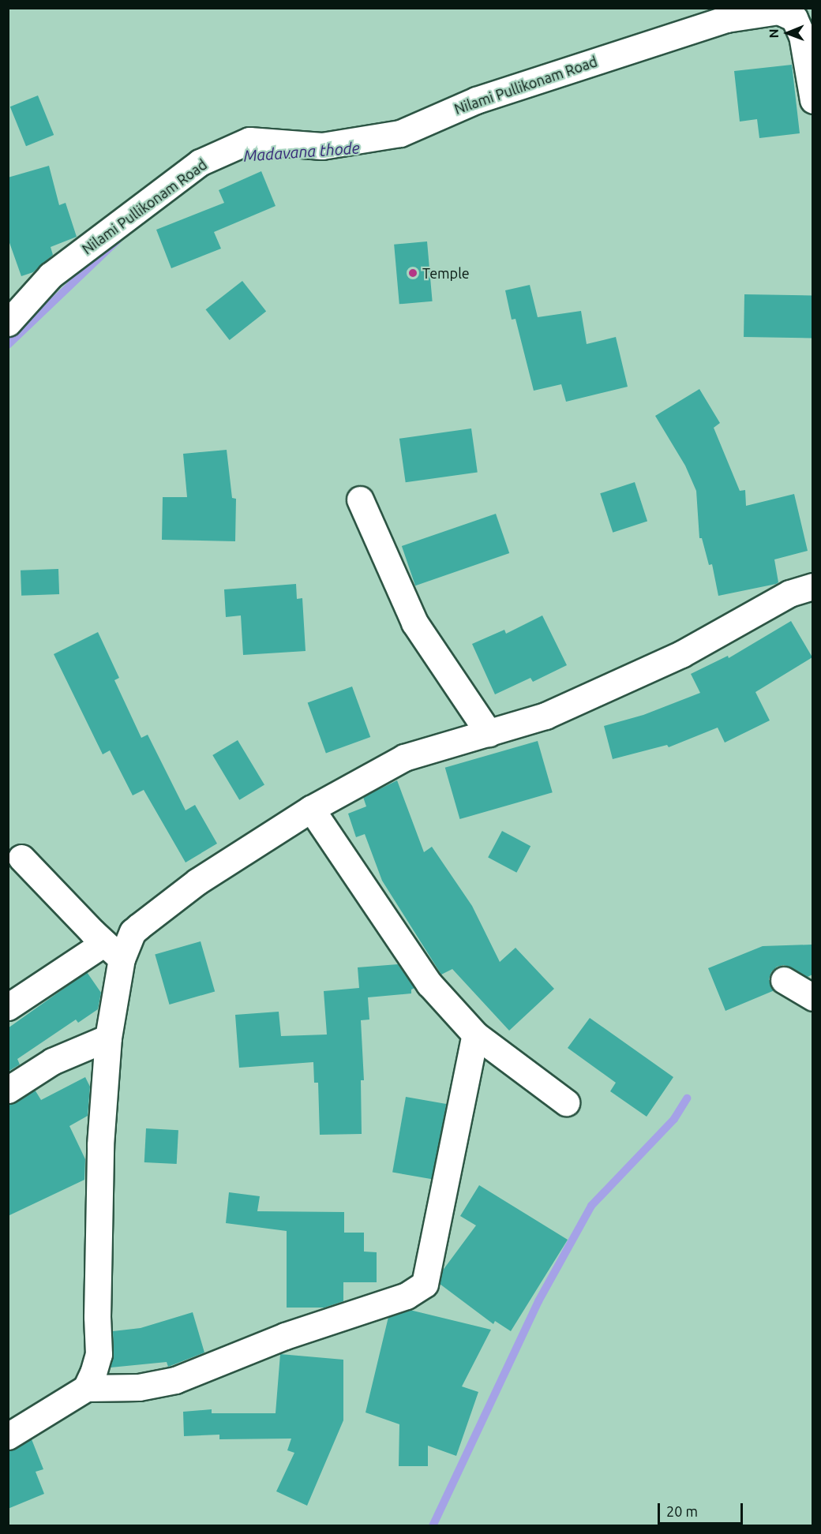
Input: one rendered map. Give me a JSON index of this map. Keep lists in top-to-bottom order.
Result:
{
  "streets": {
    "street": ["Nilami Pullikonam Road"]
  },
  "water": ["Madavana thode"],
  "places": ["Temple"],
  "scale_bar": "20 m",
  "north": "left"
}
